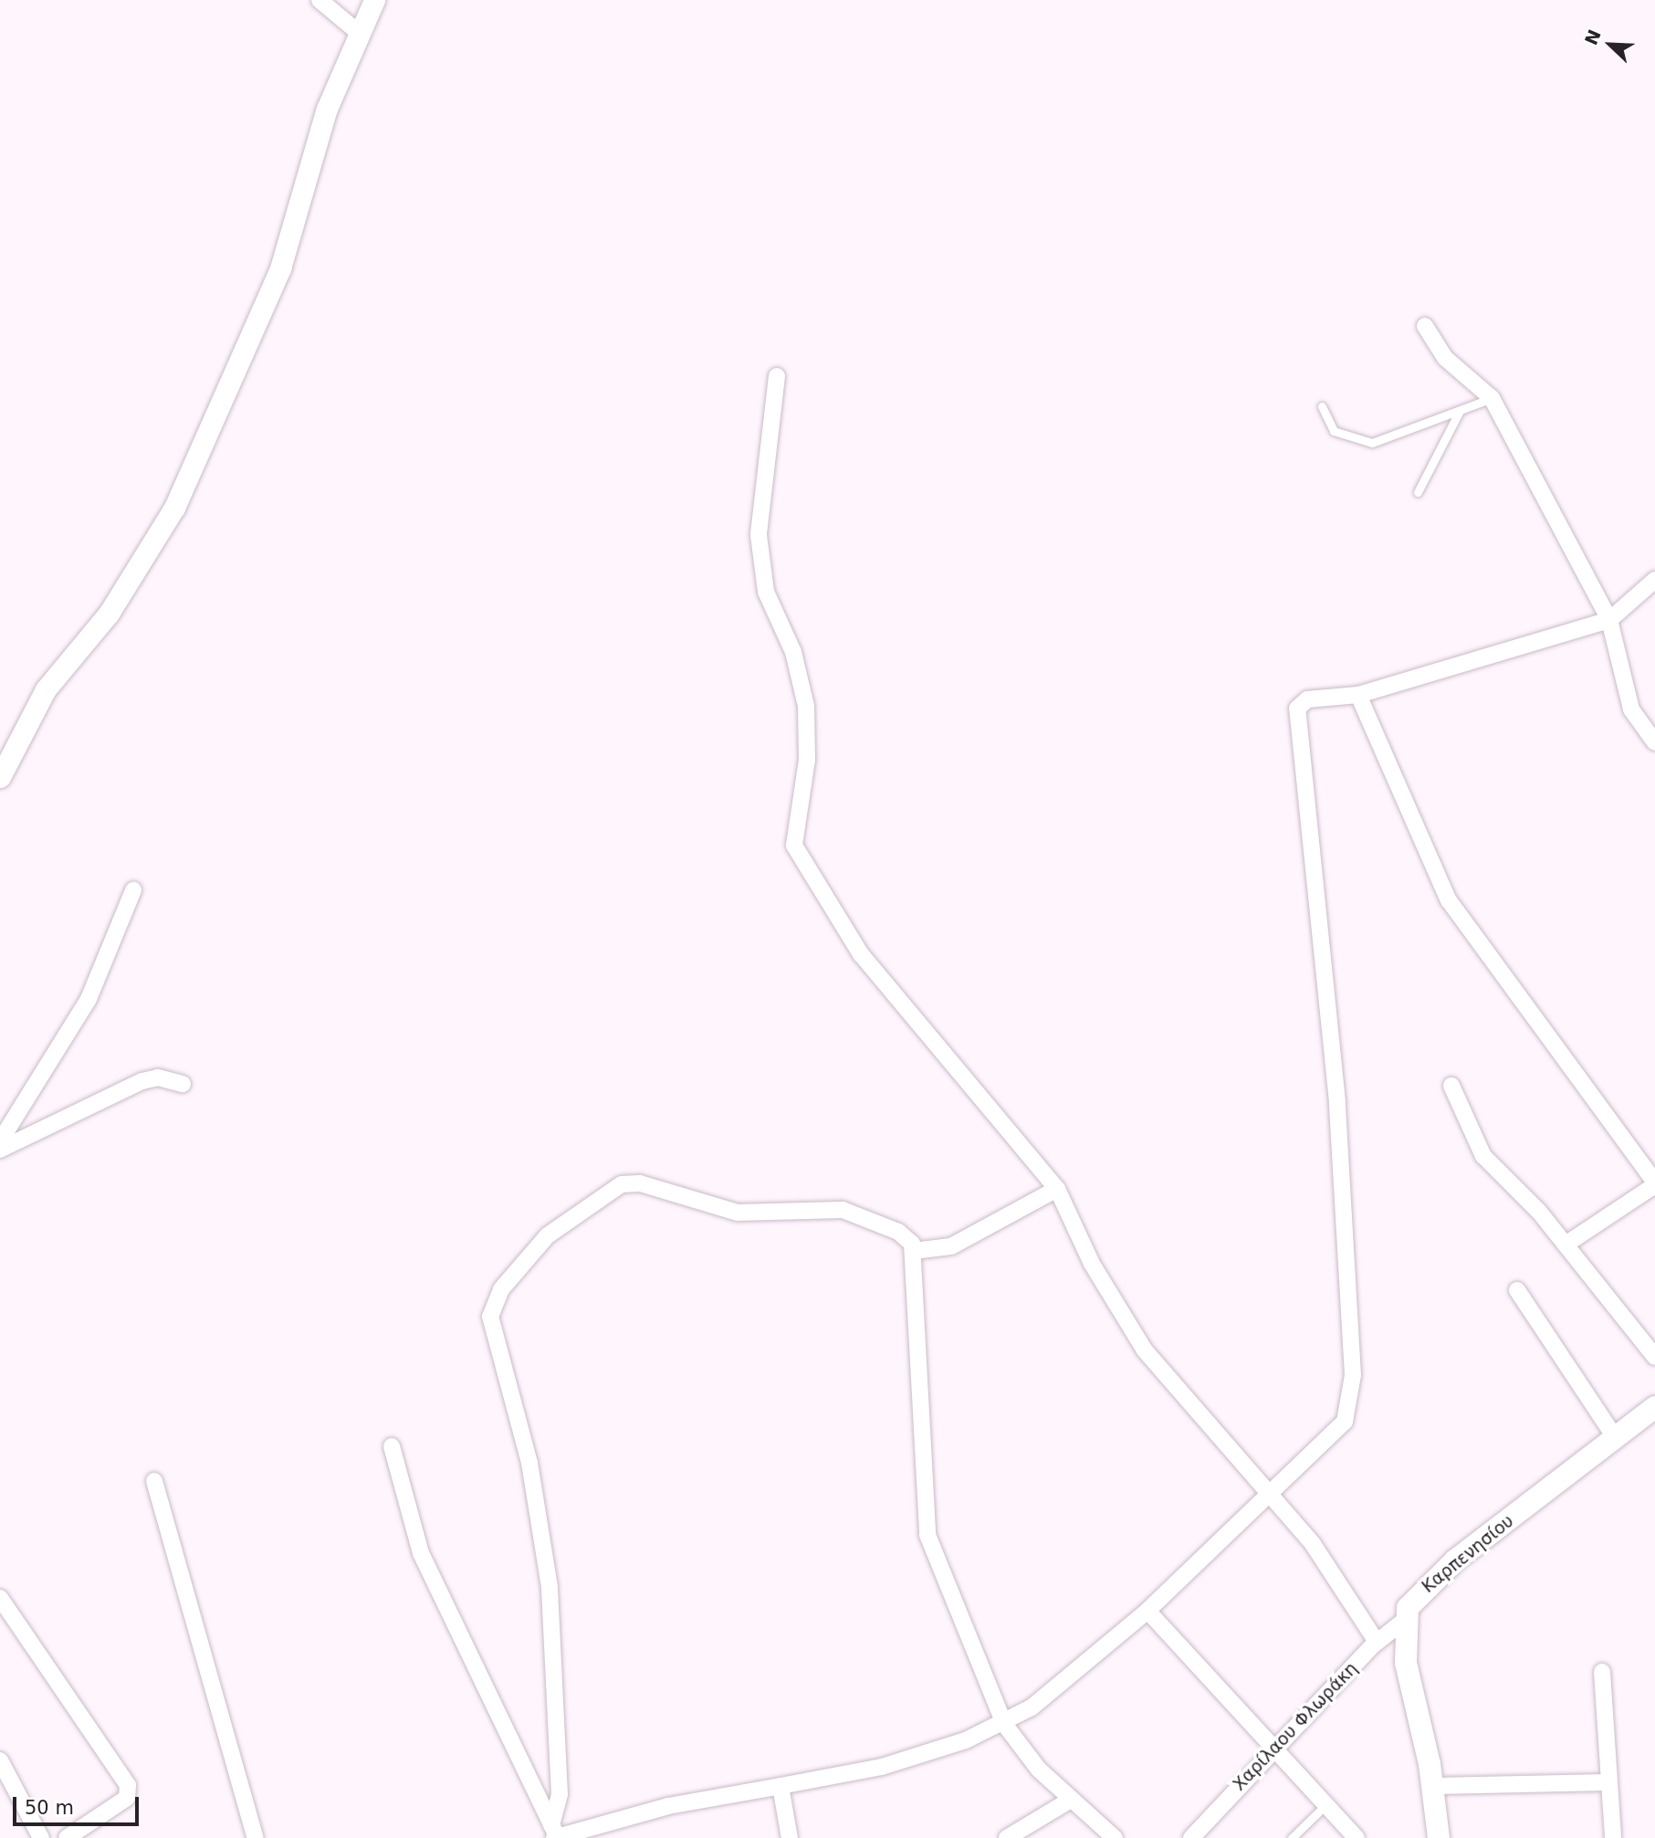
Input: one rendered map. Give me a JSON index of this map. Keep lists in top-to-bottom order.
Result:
{
  "streets": {
    "main road": ["Καρπενησίου"],
    "street": ["Χαρίλαου Φλωράκη"]
  },
  "crossings": [
    ["Καρπενησίου", "Χαρίλαου Φλωράκη"]
  ],
  "scale_bar": "50 m",
  "north": "top left"
}
